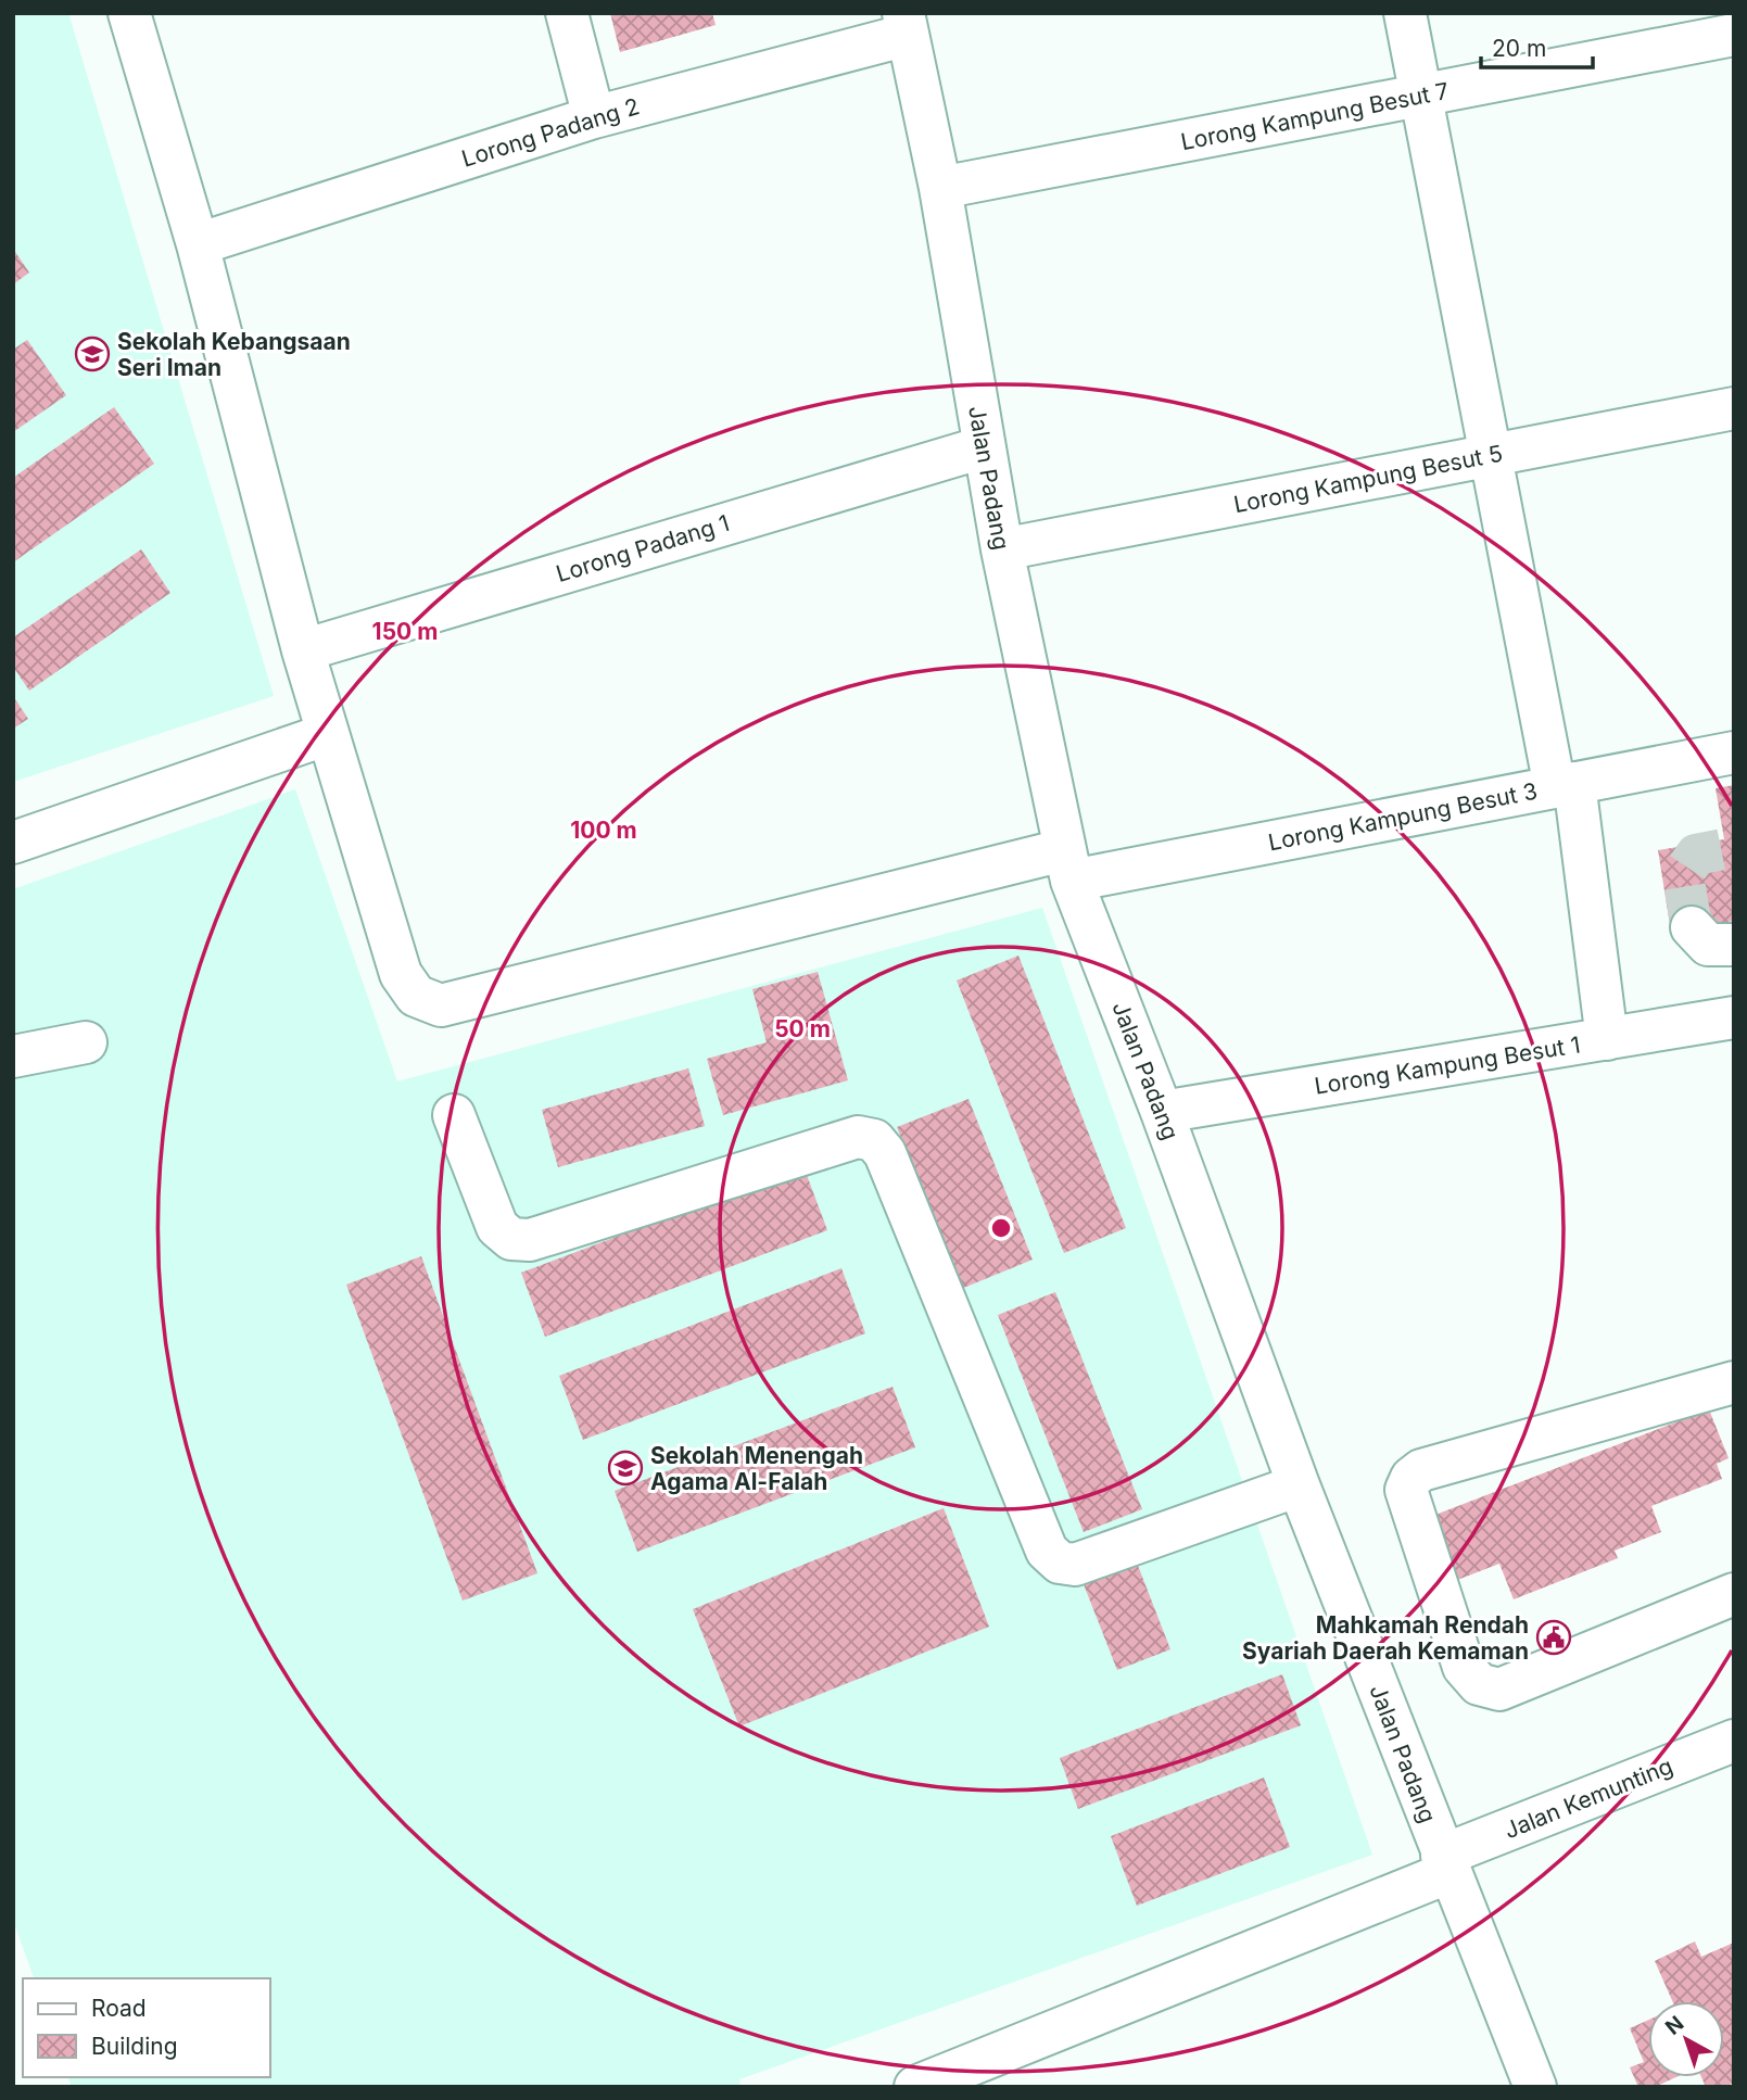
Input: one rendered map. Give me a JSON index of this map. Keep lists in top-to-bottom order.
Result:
{
  "streets": {
    "street": [
      "Lorong Kampung Besut 7",
      "Lorong Padang 2",
      "Jalan Padang",
      "Lorong Kampung Besut 5",
      "Lorong Padang 1",
      "Lorong Kampung Besut 3",
      "Lorong Kampung Besut 1",
      "Jalan Kemunting"
    ]
  },
  "crossings": [
    ["Lorong Kampung Besut 7", "Jalan Padang"],
    ["Lorong Padang 2", "Jalan Padang"],
    ["Lorong Padang 2", "Lorong Kampung Besut 3"],
    ["Jalan Padang", "Lorong Kampung Besut 5"],
    ["Jalan Padang", "Lorong Padang 1"],
    ["Jalan Padang", "Lorong Kampung Besut 3"],
    ["Jalan Padang", "Lorong Kampung Besut 1"],
    ["Jalan Padang", "Jalan Kemunting"],
    ["Lorong Padang 1", "Lorong Kampung Besut 3"]
  ],
  "places": {
    "school or university": ["Sekolah Kebangsaan Seri Iman", "Sekolah Menengah Agama Al-Falah"],
    "public building": ["Mahkamah Rendah Syariah Daerah Kemaman"]
  },
  "legend": ["Road", "Building"],
  "scale_bar": "20 m",
  "north": "top left",
  "rings": ["150 m", "100 m", "50 m"]
}
